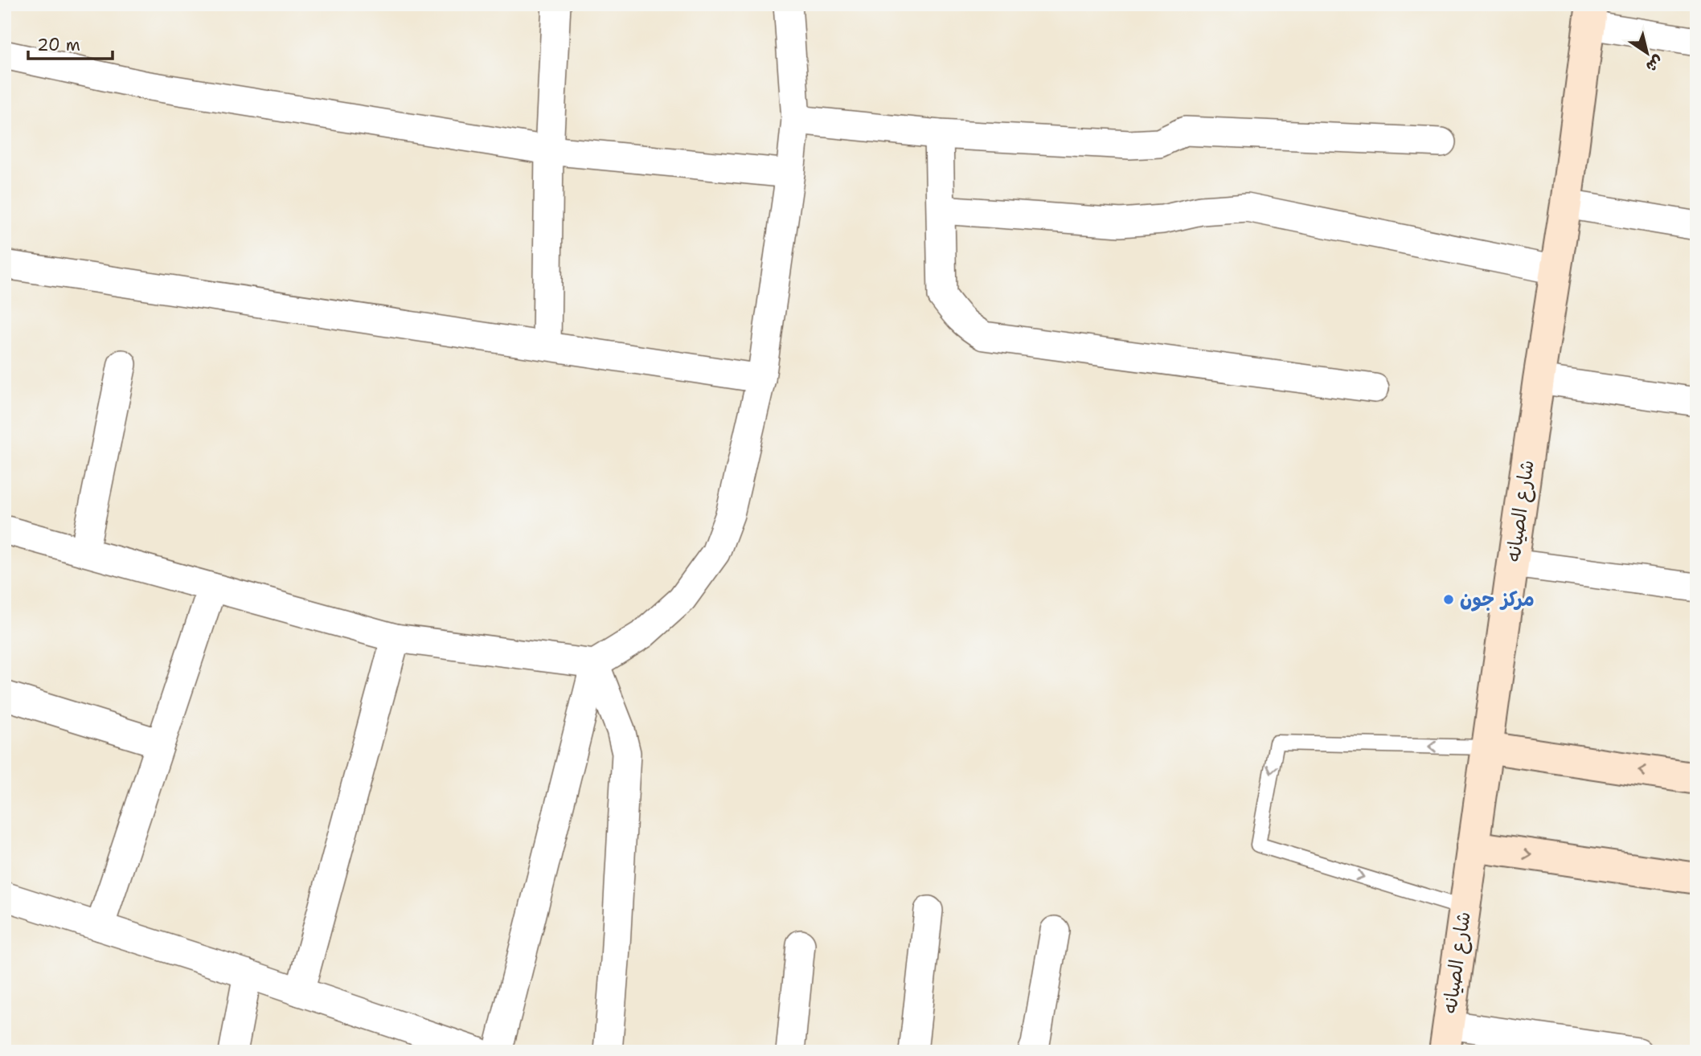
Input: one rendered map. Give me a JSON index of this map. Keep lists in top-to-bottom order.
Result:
{
  "streets": {
    "street": ["شارع الصيانه"]
  },
  "places": ["مركز جون"],
  "scale_bar": "20 m",
  "north": "bottom right"
}
